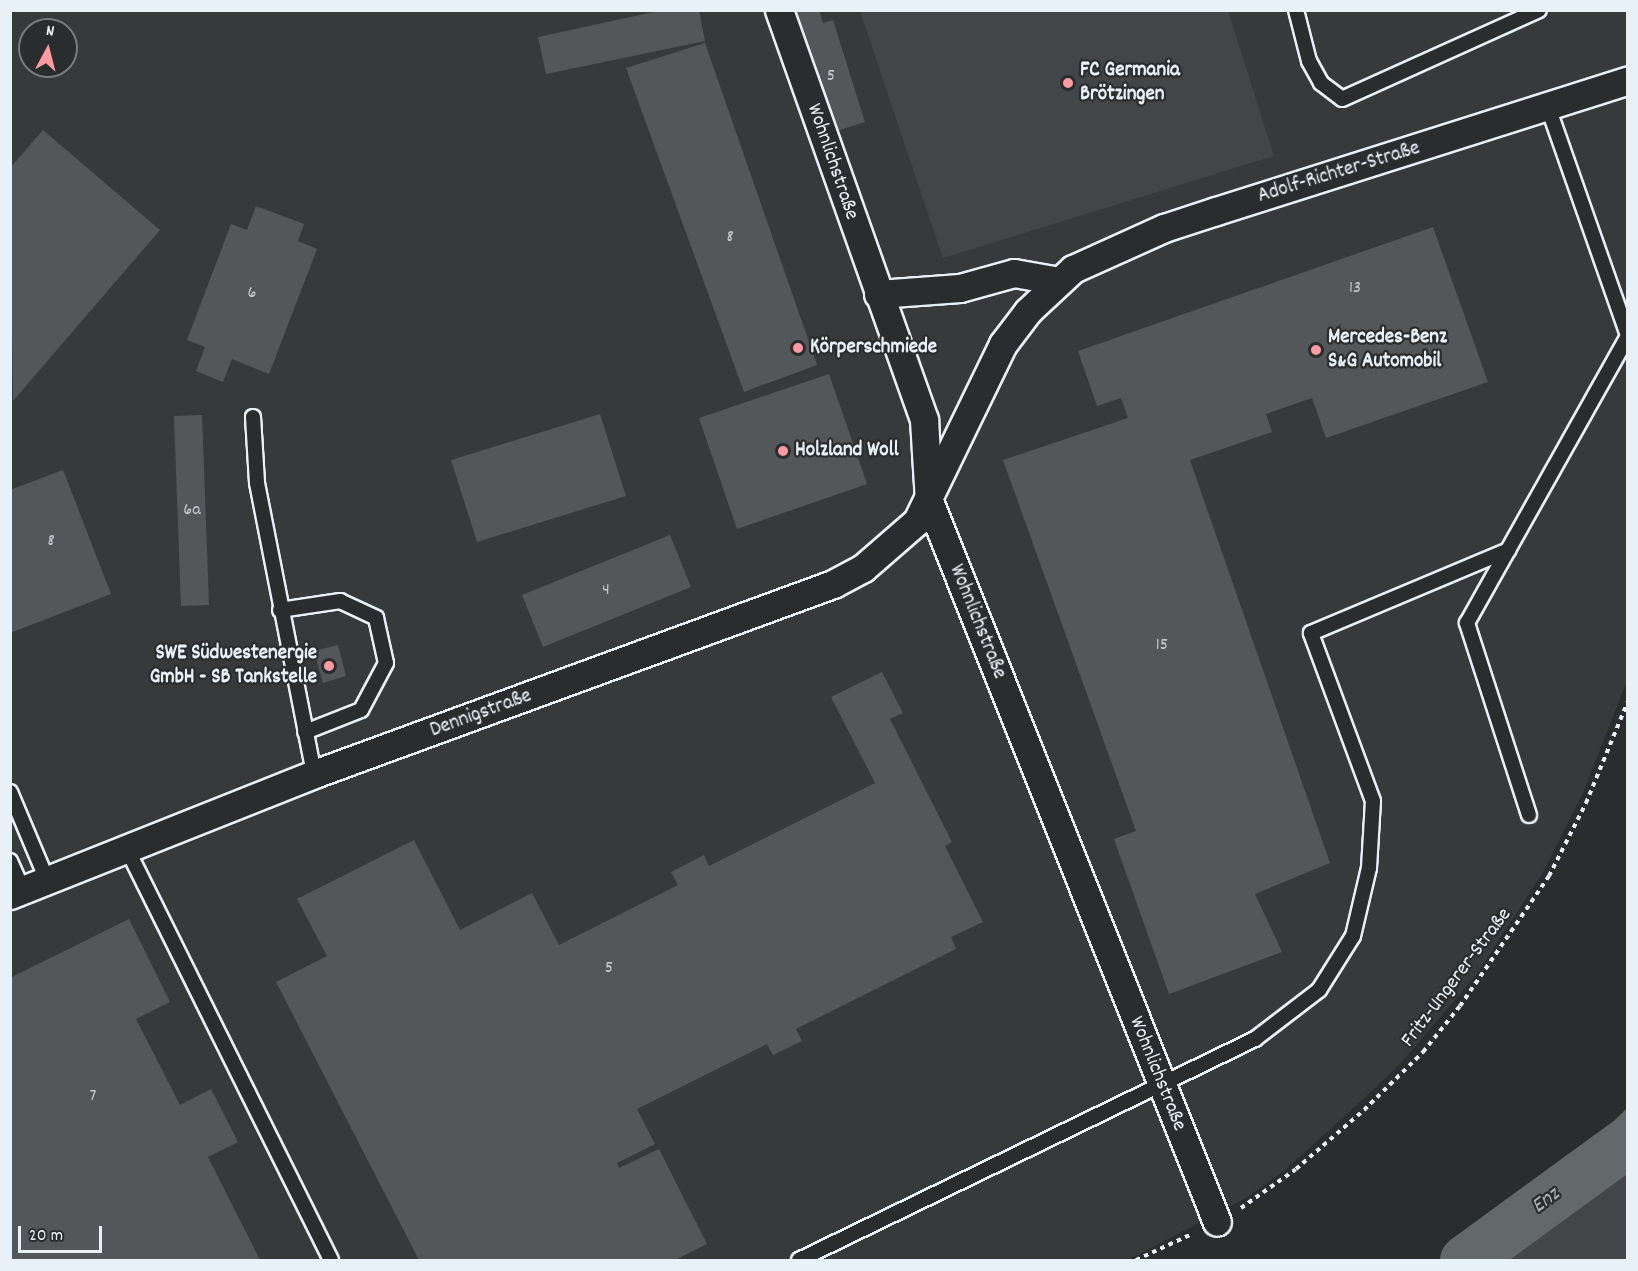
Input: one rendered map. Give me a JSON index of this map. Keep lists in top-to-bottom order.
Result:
{
  "streets": {
    "street": ["Wohnlichstraße", "Adolf-Richter-Straße", "Dennigstraße"],
    "path": ["Fritz-Ungerer-Straße"]
  },
  "crossings": [
    ["Wohnlichstraße", "Adolf-Richter-Straße"],
    ["Wohnlichstraße", "Dennigstraße"],
    ["Wohnlichstraße", "Fritz-Ungerer-Straße"],
    ["Adolf-Richter-Straße", "Dennigstraße"]
  ],
  "water": ["Enz"],
  "places": [
    "FC Germania Brötzingen",
    "Körperschmiede",
    "Mercedes-Benz S&G Automobil",
    "Holzland Woll",
    "SWE Südwestenergie GmbH - SB Tankstelle"
  ],
  "house_numbers": [
    "5",
    "8",
    "13",
    "6",
    "6a",
    "8",
    "4",
    "15",
    "5",
    "7"
  ],
  "scale_bar": "20 m",
  "north": "top"
}
